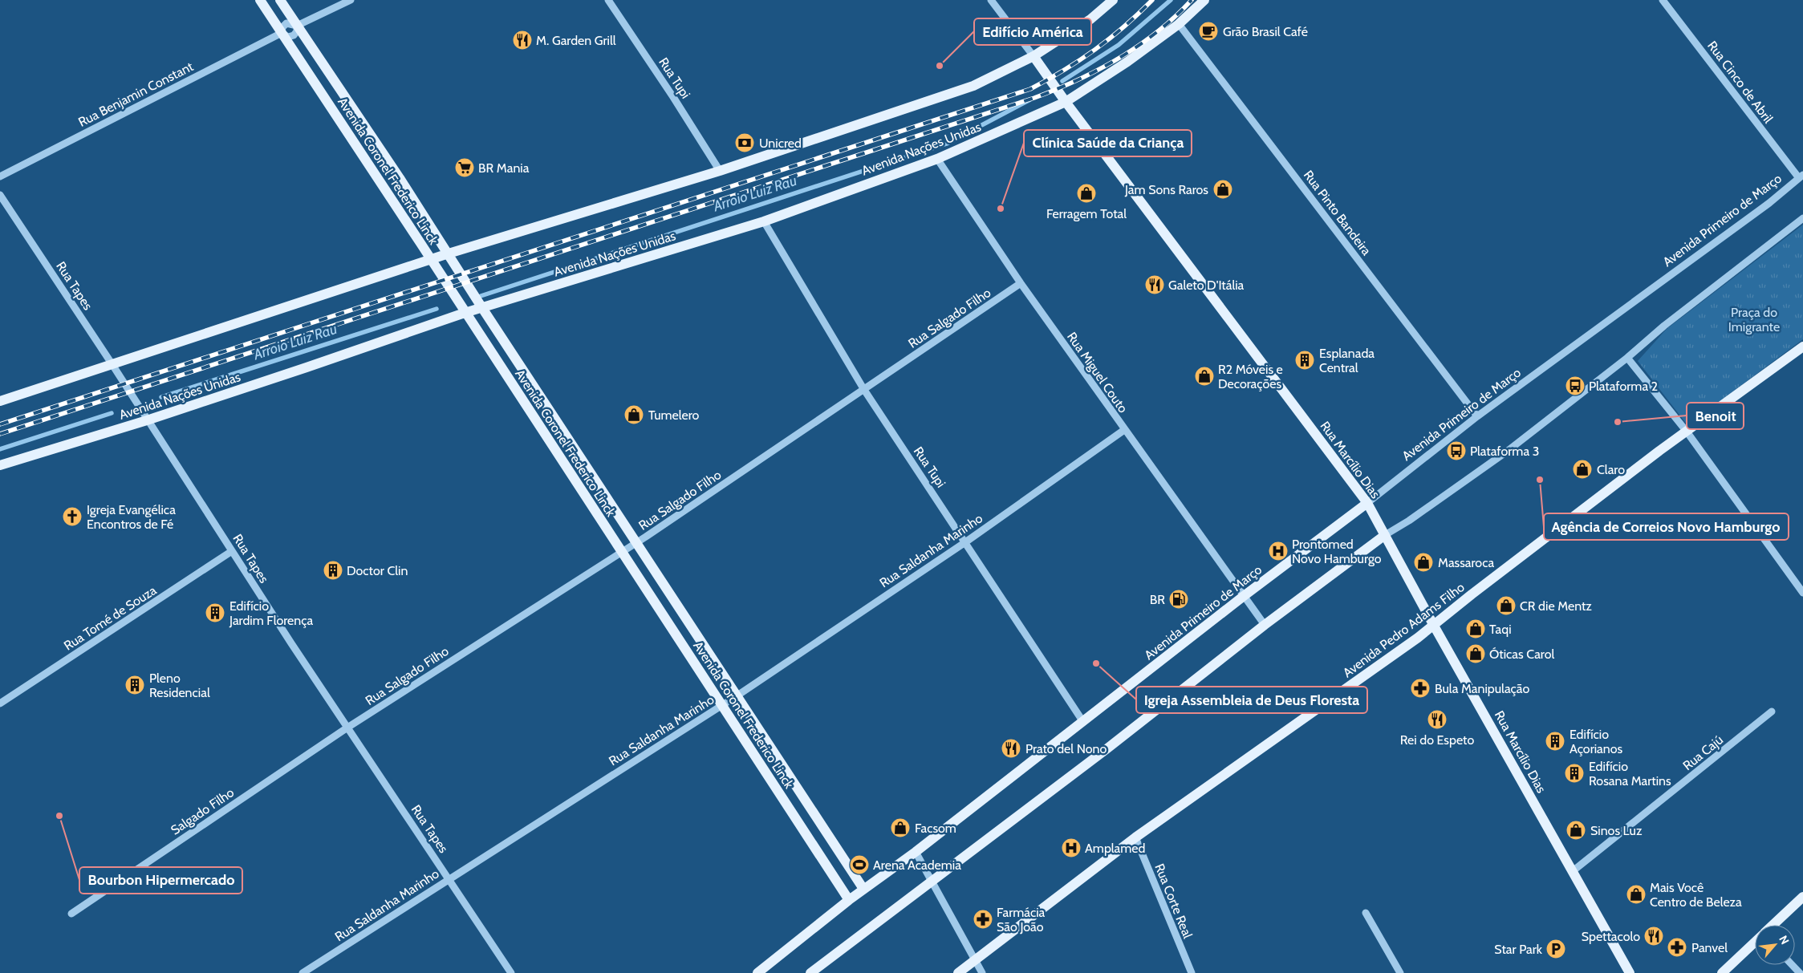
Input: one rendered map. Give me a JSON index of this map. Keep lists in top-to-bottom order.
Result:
{
  "streets": {
    "main road": [
      "Avenida Nações Unidas",
      "Avenida Coronel Frederico Linck",
      "Avenida Primeiro de Março",
      "Rua Marcílio Dias",
      "Avenida Pedro Adams Filho"
    ],
    "street": [
      "Rua Tupi",
      "Rua Cinco de Abril",
      "Rua Benjamin Constant",
      "Rua Pinto Bandeira",
      "Rua Tapes",
      "Rua Salgado Filho",
      "Rua Miguel Couto",
      "Rua Saldanha Marinho",
      "Rua Tomé de Souza",
      "Rua Cajú",
      "Salgado Filho",
      "Rua Corte Real"
    ]
  },
  "crossings": [
    ["Rua Tupi", "Avenida Nações Unidas"],
    ["Rua Tupi", "Avenida Primeiro de Março"],
    ["Rua Tupi", "Rua Salgado Filho"],
    ["Rua Tupi", "Rua Saldanha Marinho"],
    ["Rua Cinco de Abril", "Avenida Primeiro de Março"],
    ["Rua Benjamin Constant", "Avenida Coronel Frederico Linck"],
    ["Avenida Nações Unidas", "Avenida Coronel Frederico Linck"],
    ["Avenida Nações Unidas", "Rua Pinto Bandeira"],
    ["Avenida Nações Unidas", "Rua Tapes"],
    ["Avenida Nações Unidas", "Rua Miguel Couto"],
    ["Avenida Nações Unidas", "Rua Marcílio Dias"],
    ["Avenida Coronel Frederico Linck", "Avenida Primeiro de Março"],
    ["Avenida Coronel Frederico Linck", "Rua Salgado Filho"],
    ["Avenida Coronel Frederico Linck", "Rua Saldanha Marinho"],
    ["Rua Pinto Bandeira", "Avenida Primeiro de Março"],
    ["Avenida Primeiro de Março", "Rua Miguel Couto"],
    ["Avenida Primeiro de Março", "Rua Marcílio Dias"],
    ["Rua Tapes", "Rua Salgado Filho"],
    ["Rua Tapes", "Rua Saldanha Marinho"],
    ["Rua Tapes", "Rua Tomé de Souza"],
    ["Rua Tapes", "Salgado Filho"],
    ["Rua Salgado Filho", "Rua Miguel Couto"],
    ["Rua Salgado Filho", "Salgado Filho"],
    ["Rua Miguel Couto", "Rua Saldanha Marinho"],
    ["Rua Marcílio Dias", "Avenida Pedro Adams Filho"],
    ["Rua Marcílio Dias", "Rua Cajú"],
    ["Avenida Pedro Adams Filho", "Rua Corte Real"]
  ],
  "water": ["Arroio Luiz Rau"],
  "parks": ["Praça do Imigrante"],
  "places": {
    "cafe": ["Grão Brasil Café"],
    "restaurant": [
      "M. Garden Grill",
      "Galeto D'Itália",
      "Rei do Espeto",
      "Prato del Nono",
      "Spettacolo"
    ],
    "other": [
      "Edifício América",
      "Clínica Saúde da Criança",
      "Benoit",
      "Agência de Correios Novo Hamburgo",
      "Igreja Assembleia de Deus Floresta",
      "Bourbon Hipermercado"
    ],
    "bank": ["Unicred"],
    "supermarket": ["BR Mania"],
    "shop": [
      "Jam Sons Raros",
      "Ferragem Total",
      "R2 Móveis e Decorações",
      "Tumelero",
      "Claro",
      "Massaroca",
      "CR die Mentz",
      "Taqi",
      "Óticas Carol",
      "Facsom",
      "Sinos Luz",
      "Mais Você Centro de Beleza"
    ],
    "building": [
      "Esplanada Central",
      "Doctor Clin",
      "Edifício Jardim Florença",
      "Pleno Residencial",
      "Edifício Açorianos",
      "Edifício Rosana Martins"
    ],
    "bus stop": ["Plataforma 2", "Plataforma 3"],
    "church": ["Igreja Evangélica Encontros de Fé"],
    "hospital": ["Prontomed Novo Hamburgo", "Amplamed"],
    "fuel station": ["BR"],
    "pharmacy": ["Bula Manipulação", "Farmácia São João", "Panvel"],
    "sports": ["Arena Academia"],
    "parking": ["Star Park"]
  },
  "north": "top right"
}
